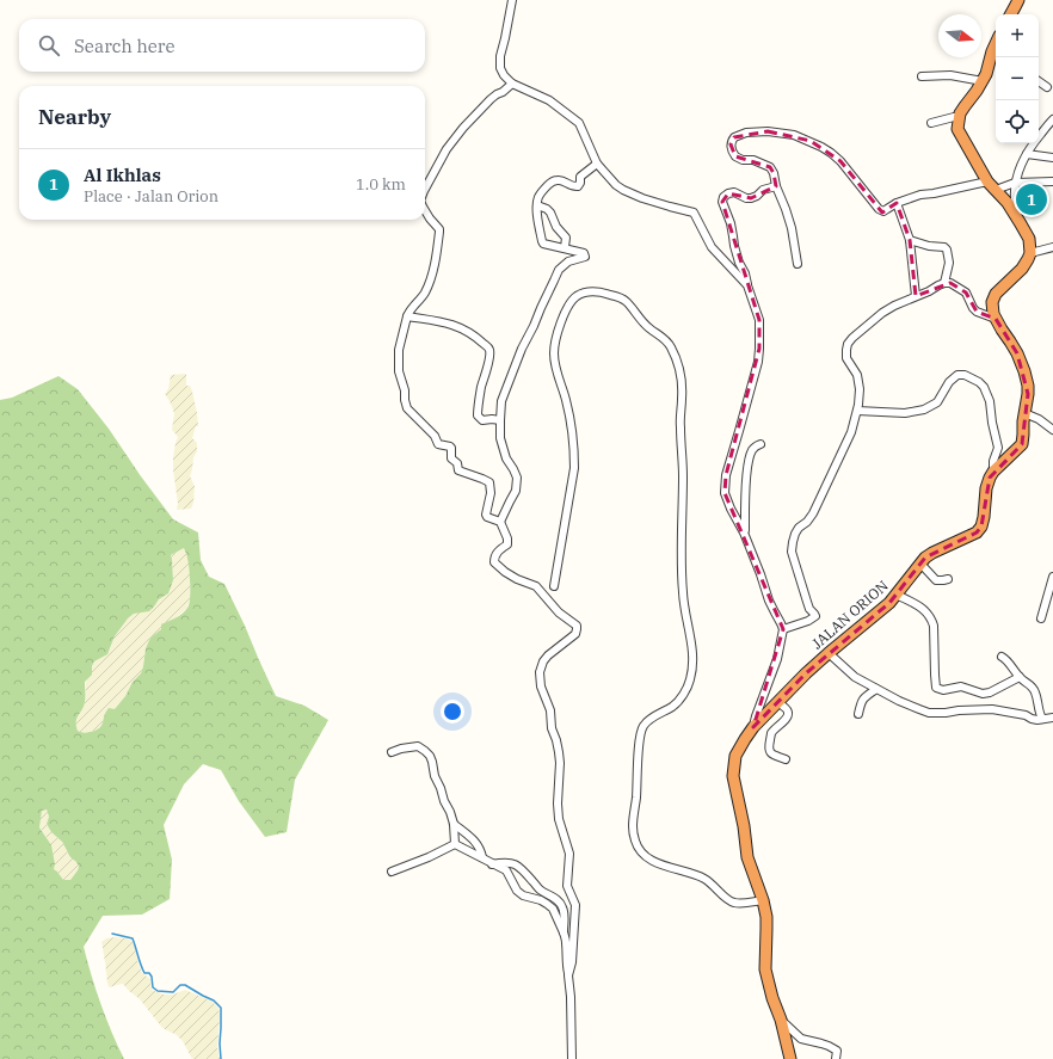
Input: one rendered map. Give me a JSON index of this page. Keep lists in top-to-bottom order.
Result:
{
  "streets": {
    "highway": ["JALAN ORION"]
  },
  "north": "right",
  "page": {
    "map_buttons": ["+", "−"],
    "search": "Search here",
    "heading": "Nearby",
    "list": [
      {
        "mark": "1",
        "name": "Al Ikhlas",
        "note": "Place · Jalan Orion",
        "value": "1.0 km"
      }
    ],
    "pins": "1"
  }
}
